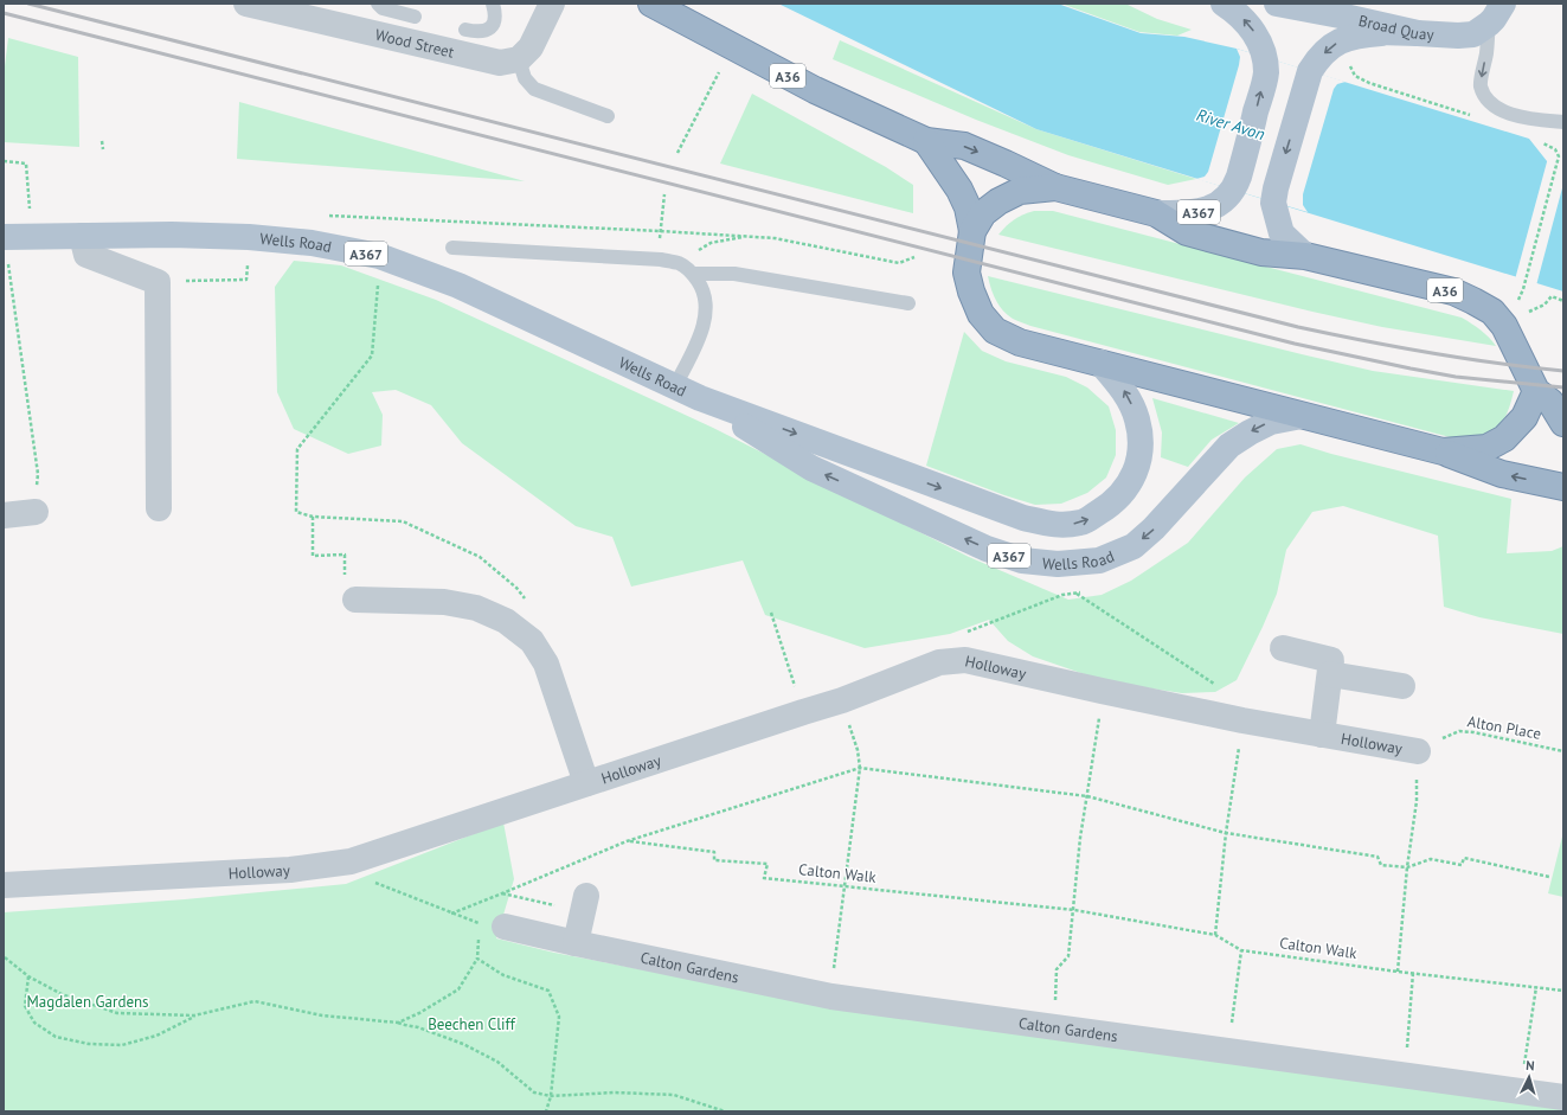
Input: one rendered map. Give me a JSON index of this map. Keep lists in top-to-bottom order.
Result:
{
  "streets": {
    "highway": ["A36"],
    "main road": ["Broad Quay", "A367", "Wells Road"],
    "street": ["Wood Street", "Holloway", "Calton Gardens"],
    "path": ["Alton Place", "Calton Walk"]
  },
  "crossings": [
    ["A36", "A367"],
    ["A36", "Wells Road"],
    ["Holloway", "Alton Place"],
    ["Holloway", "Calton Walk"]
  ],
  "water": ["River Avon"],
  "parks": ["Magdalen Gardens", "Beechen Cliff"],
  "north": "top"
}
